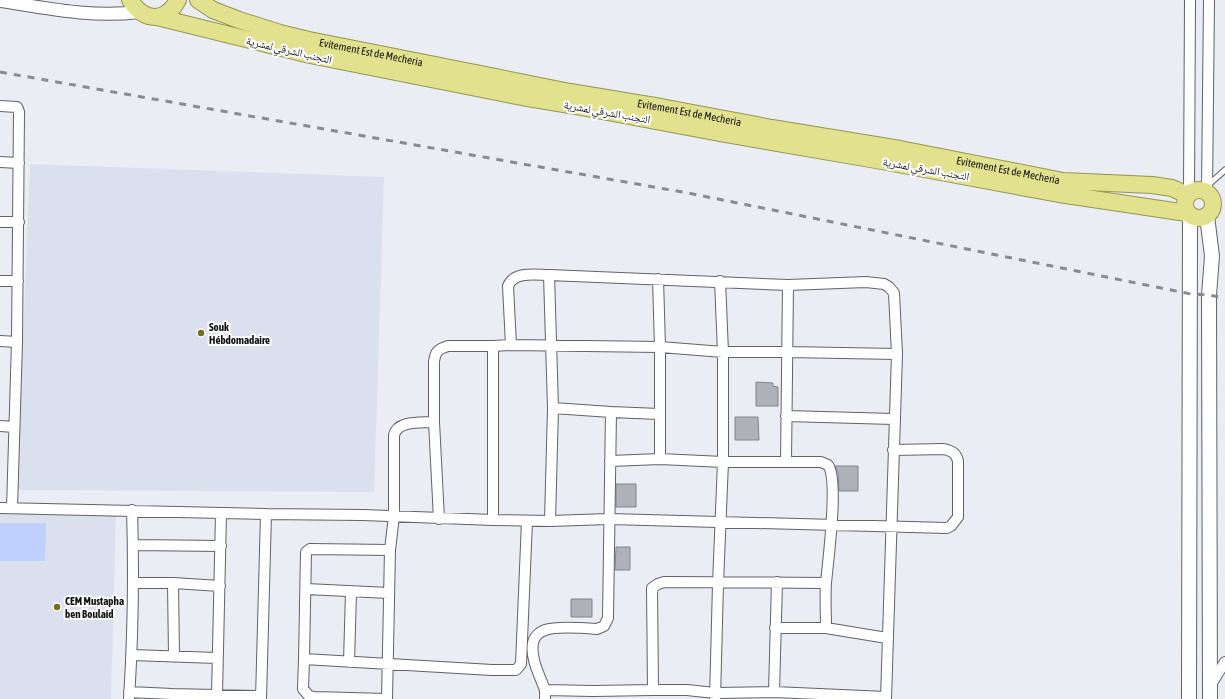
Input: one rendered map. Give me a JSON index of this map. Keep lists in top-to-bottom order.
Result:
{
  "streets": {
    "highway": ["التجنب الشرقي لمشرية", "Evitement Est de Mecheria"]
  },
  "crossings": [
    ["التجنب الشرقي لمشرية", "Evitement Est de Mecheria"]
  ],
  "places": ["Souk Hébdomadaire", "CEM Mustapha ben Boulaid"]
}
